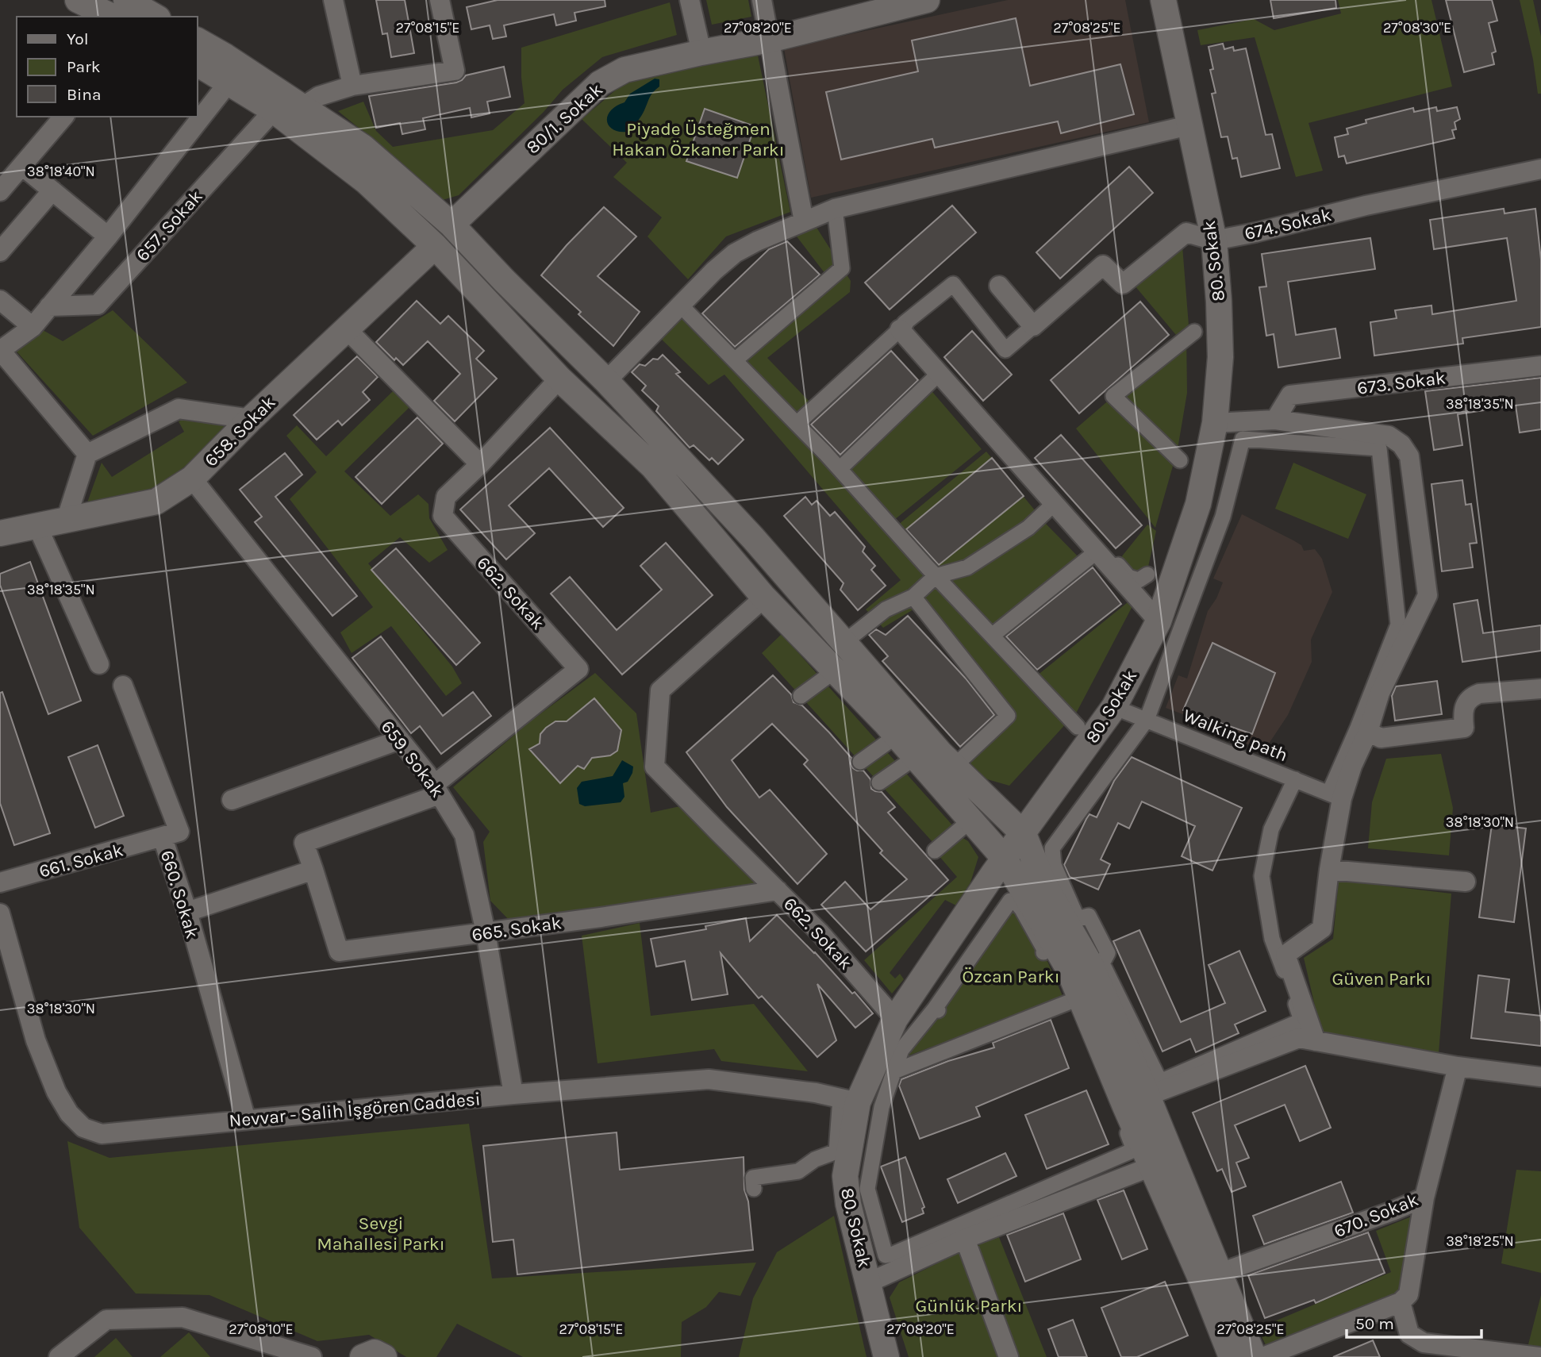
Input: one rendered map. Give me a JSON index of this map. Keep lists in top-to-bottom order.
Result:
{
  "streets": {
    "street": [
      "80/1. Sokak",
      "674. Sokak",
      "657. Sokak",
      "80. Sokak",
      "673. Sokak",
      "658. Sokak",
      "662. Sokak",
      "Walking path",
      "659. Sokak",
      "661. Sokak",
      "660. Sokak",
      "665. Sokak",
      "Nevvar - Salih İşgören Caddesi",
      "670. Sokak"
    ]
  },
  "crossings": [
    ["674. Sokak", "80. Sokak"],
    ["80. Sokak", "662. Sokak"],
    ["80. Sokak", "Walking path"],
    ["80. Sokak", "Nevvar - Salih İşgören Caddesi"],
    ["658. Sokak", "659. Sokak"],
    ["662. Sokak", "659. Sokak"],
    ["662. Sokak", "665. Sokak"],
    ["659. Sokak", "665. Sokak"],
    ["659. Sokak", "Nevvar - Salih İşgören Caddesi"],
    ["661. Sokak", "660. Sokak"],
    ["660. Sokak", "Nevvar - Salih İşgören Caddesi"]
  ],
  "parks": [
    "Piyade Üsteğmen Hakan Özkaner Parkı",
    "Özcan Parkı",
    "Güven Parkı",
    "Sevgi Mahallesi Parkı",
    "Günlük Parkı"
  ],
  "legend": ["Yol", "Park", "Bina"],
  "scale_bar": "50 m",
  "coordinates": [
    "27°08'15\"E",
    "27°08'20\"E",
    "27°08'25\"E",
    "27°08'30\"E",
    "38°18'40\"N",
    "38°18'35\"N",
    "38°18'30\"N",
    "38°18'25\"N",
    "27°08'10\"E"
  ]
}
